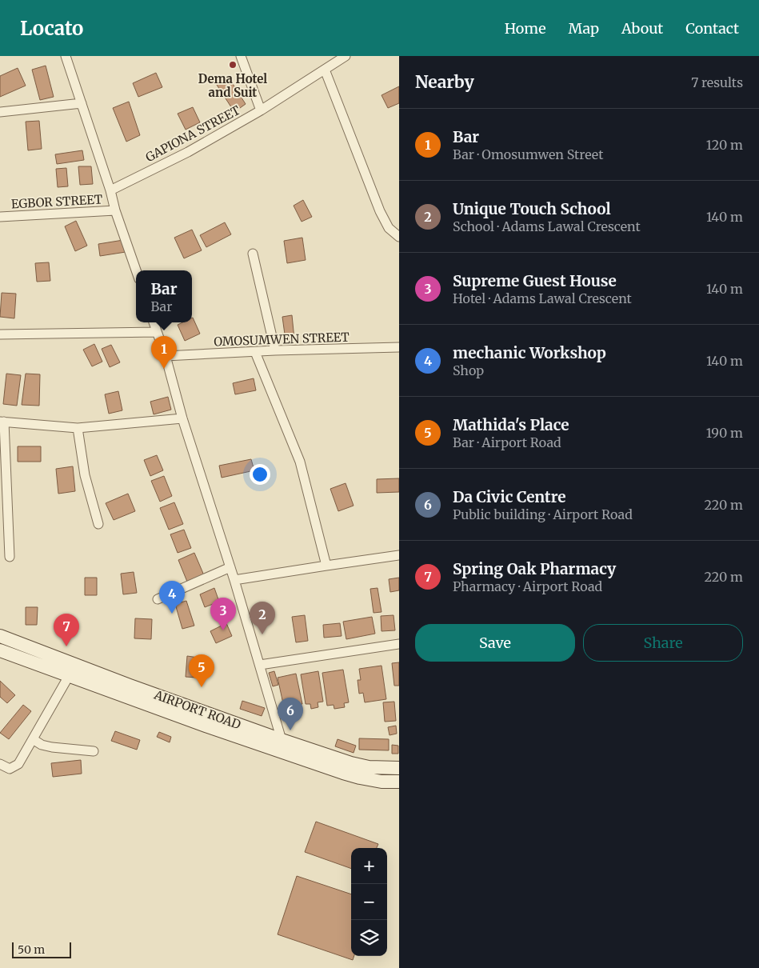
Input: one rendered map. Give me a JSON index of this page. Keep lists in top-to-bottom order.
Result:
{
  "streets": {
    "main road": ["AIRPORT ROAD"],
    "street": ["GAPIONA STREET", "EGBOR STREET", "OMOSUMWEN STREET"]
  },
  "places": ["Dema Hotel and Suit"],
  "scale_bar": "50 m",
  "page": {
    "header": "Locato",
    "nav": [
      "Home",
      "Map",
      "About",
      "Contact"
    ],
    "heading": ["Nearby", "7 results"],
    "list": [
      {
        "mark": "1",
        "name": "Bar",
        "note": "Bar · Omosumwen Street",
        "value": "120 m"
      },
      {
        "mark": "2",
        "name": "Unique Touch School",
        "note": "School · Adams Lawal Crescent",
        "value": "140 m"
      },
      {
        "mark": "3",
        "name": "Supreme Guest House",
        "note": "Hotel · Adams Lawal Crescent",
        "value": "140 m"
      },
      {
        "mark": "4",
        "name": "mechanic Workshop",
        "note": "Shop",
        "value": "140 m"
      },
      {
        "mark": "5",
        "name": "Mathida's Place",
        "note": "Bar · Airport Road",
        "value": "190 m"
      },
      {
        "mark": "6",
        "name": "Da Civic Centre",
        "note": "Public building · Airport Road",
        "value": "220 m"
      },
      {
        "mark": "7",
        "name": "Spring Oak Pharmacy",
        "note": "Pharmacy · Airport Road",
        "value": "220 m"
      }
    ],
    "popup": ["Bar", "Bar"],
    "pins": [
      "1",
      "4",
      "3",
      "2",
      "7",
      "5",
      "6"
    ],
    "buttons": ["Save", "Share"],
    "map_buttons": ["+", "−"],
    "scale": "50 m"
  }
}
